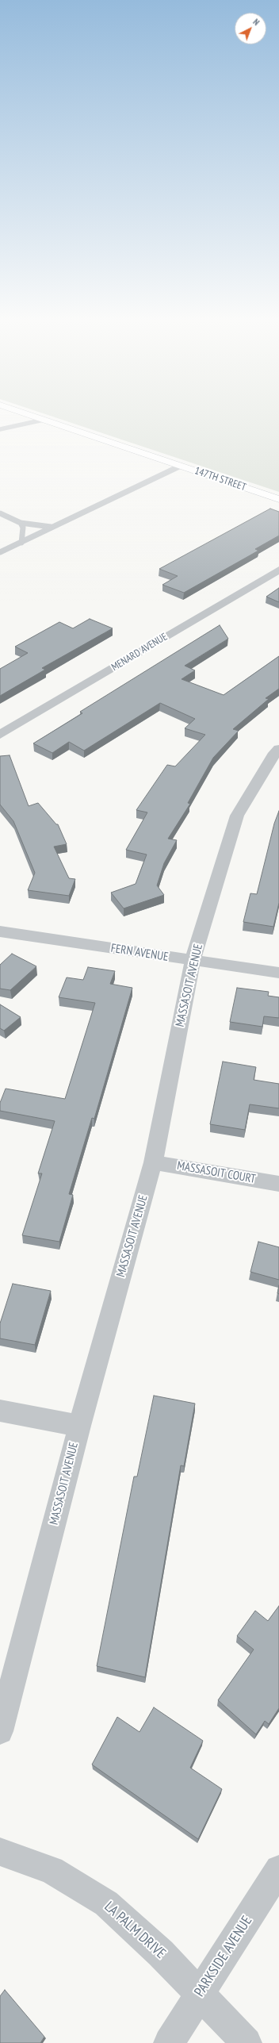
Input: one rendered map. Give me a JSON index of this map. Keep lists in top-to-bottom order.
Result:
{
  "streets": {
    "main road": ["147TH STREET"],
    "street": [
      "MENARD AVENUE",
      "FERN AVENUE",
      "MASSASOIT AVENUE",
      "MASSASOIT COURT",
      "LA PALM DRIVE",
      "PARKSIDE AVENUE"
    ]
  },
  "crossings": [
    ["FERN AVENUE", "MASSASOIT AVENUE"],
    ["MASSASOIT AVENUE", "MASSASOIT COURT"],
    ["LA PALM DRIVE", "PARKSIDE AVENUE"]
  ],
  "north": "top right"
}
